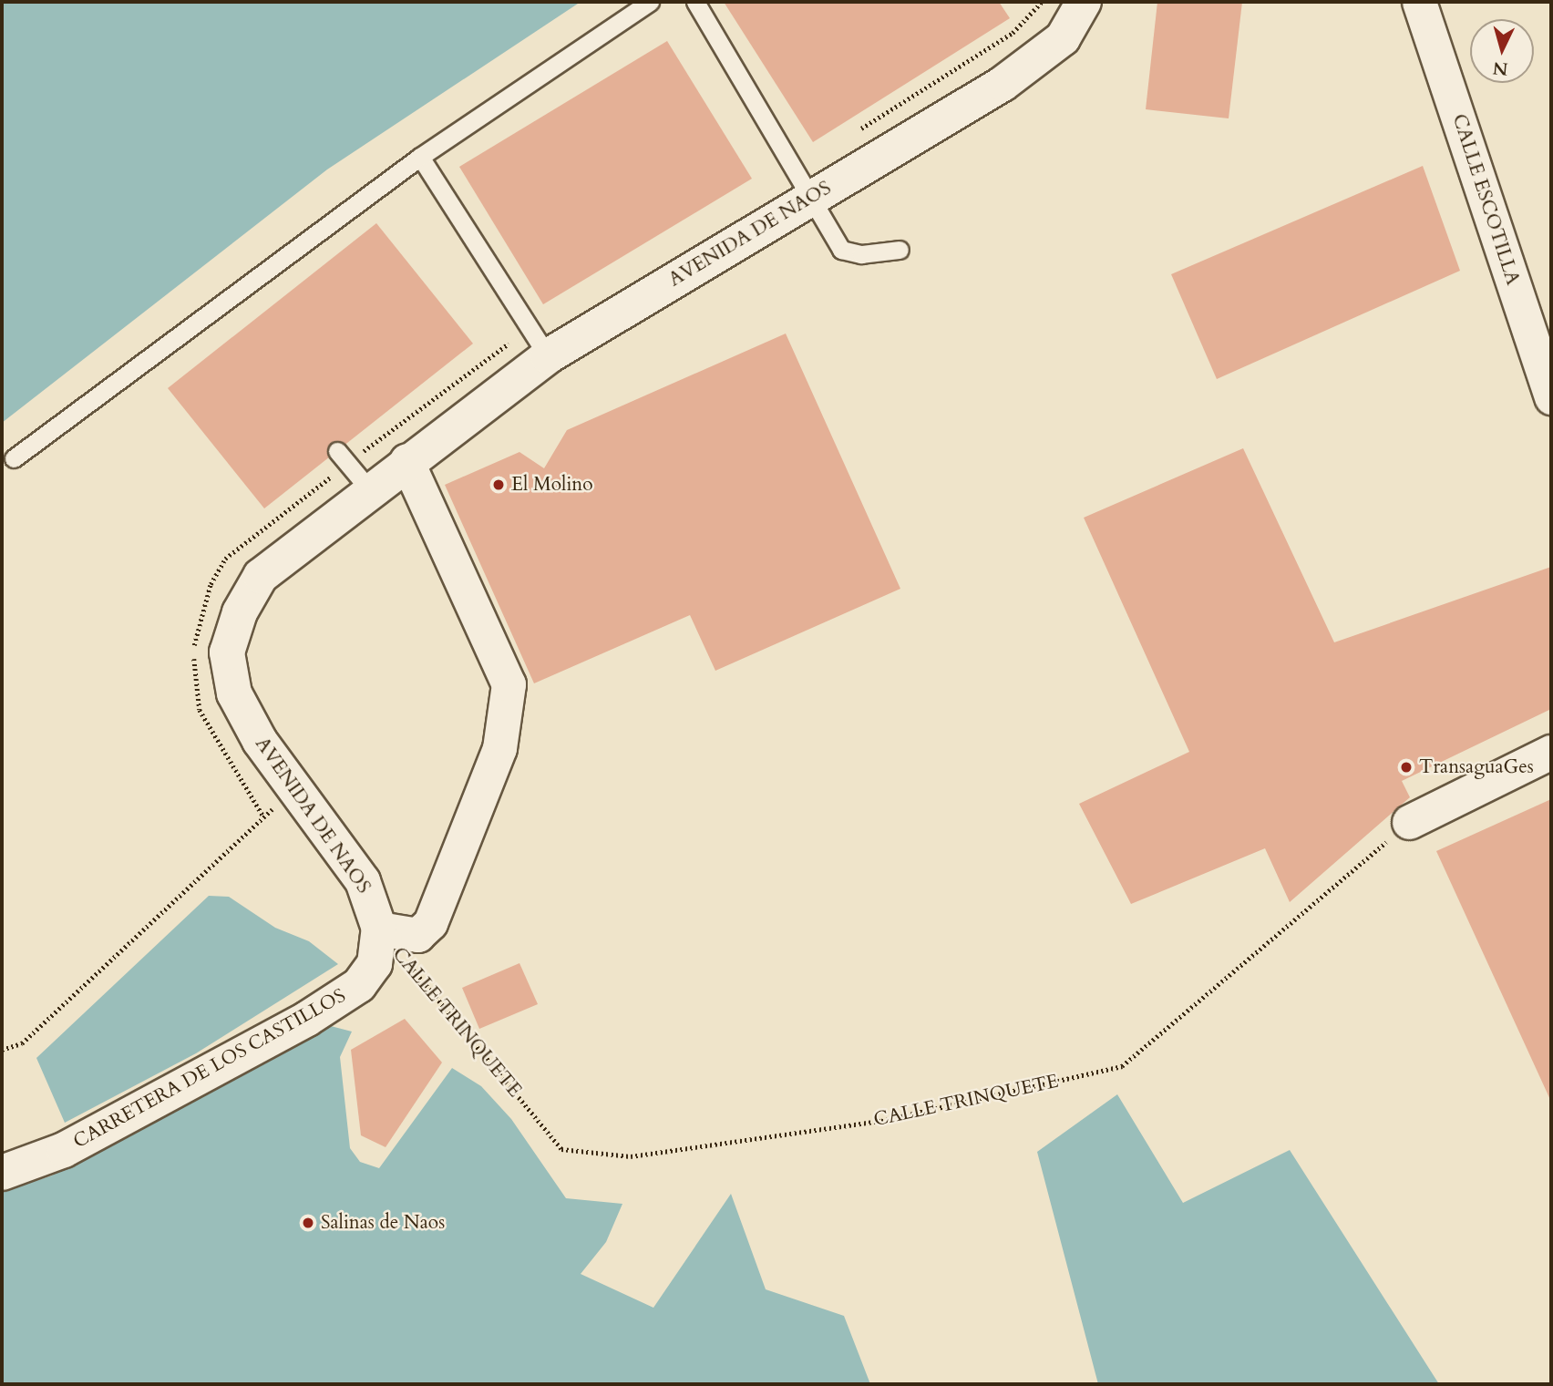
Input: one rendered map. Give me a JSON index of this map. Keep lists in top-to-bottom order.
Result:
{
  "streets": {
    "main road": ["AVENIDA DE NAOS", "CARRETERA DE LOS CASTILLOS"],
    "street": ["CALLE ESCOTILLA"],
    "path": ["CALLE TRINQUETE"]
  },
  "crossings": [
    ["AVENIDA DE NAOS", "CALLE TRINQUETE"],
    ["AVENIDA DE NAOS", "CARRETERA DE LOS CASTILLOS"],
    ["CALLE TRINQUETE", "CARRETERA DE LOS CASTILLOS"]
  ],
  "places": ["El Molino", "TransaguaGes", "Salinas de Naos"],
  "north": "bottom"
}
